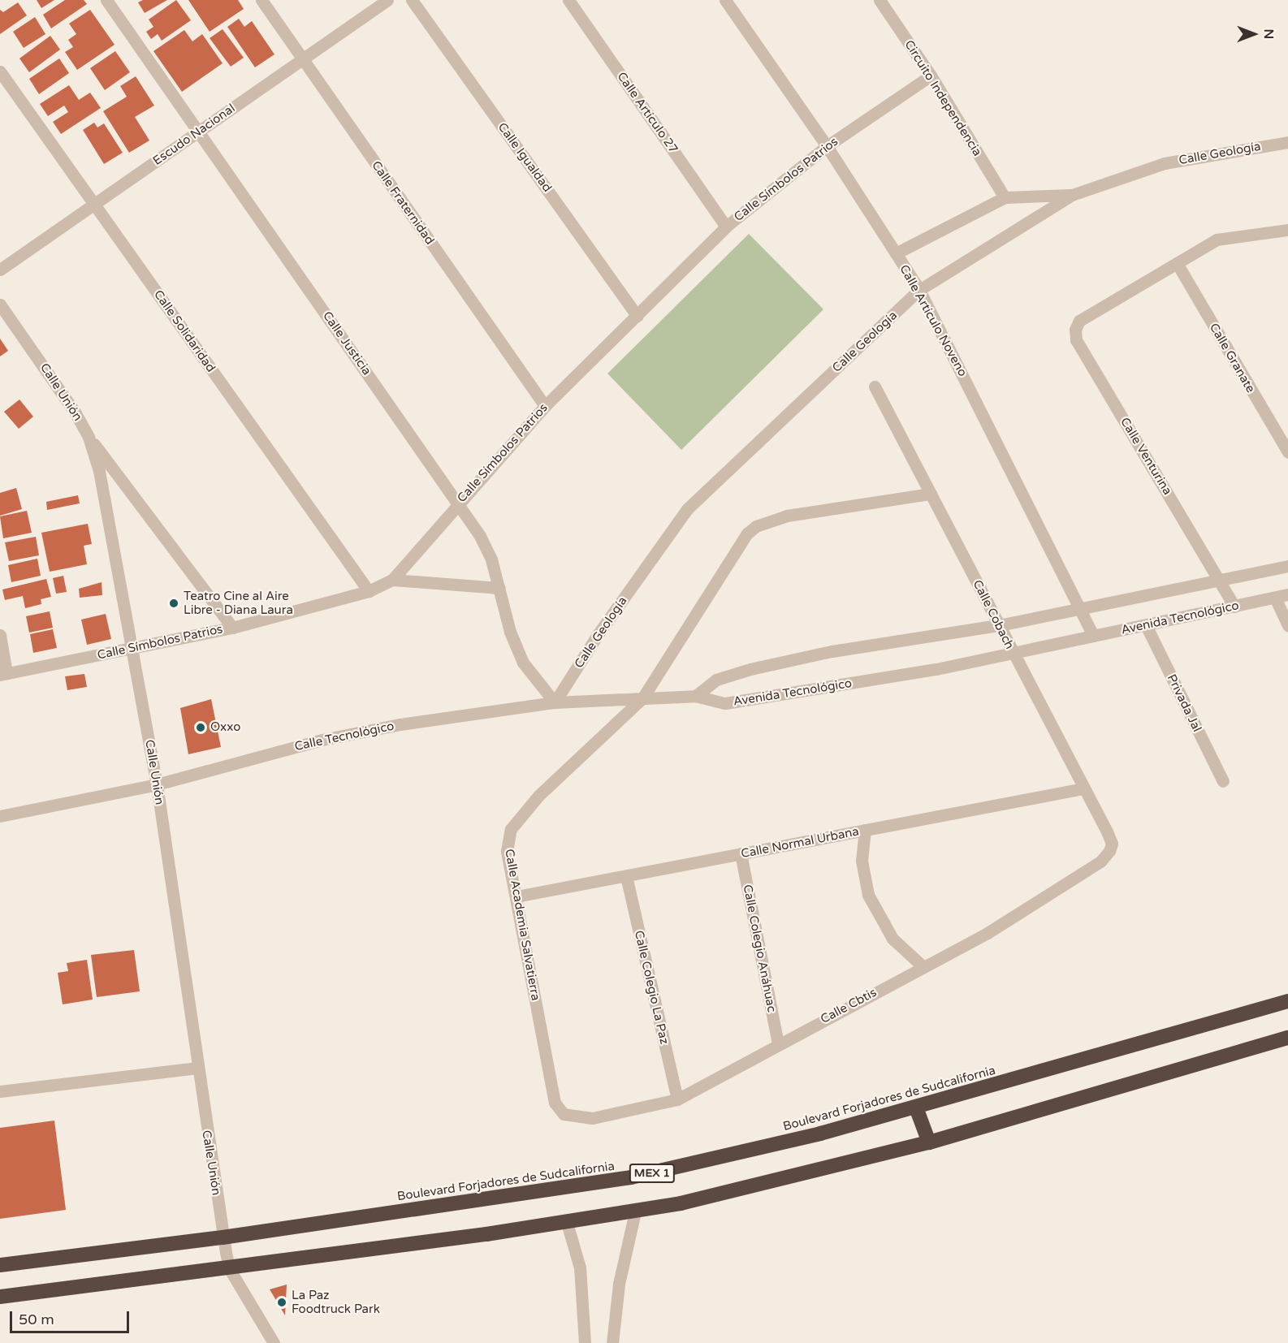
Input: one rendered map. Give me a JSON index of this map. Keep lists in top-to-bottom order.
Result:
{
  "streets": {
    "highway": ["Boulevard Forjadores de Sudcalifornia", "MEX 1"],
    "street": [
      "Circuito Independencia",
      "Calle Artículo 27",
      "Escudo Nacional",
      "Calle Geología",
      "Calle Igualdad",
      "Calle Símbolos Patrios",
      "Calle Fraternidad",
      "Calle Artículo Noveno",
      "Calle Solidaridad",
      "Calle Justicia",
      "Calle Granate",
      "Calle Unión",
      "Calle Venturina",
      "Calle Cobach",
      "Avenida Tecnológico",
      "Privada Jal",
      "Calle Tecnológico",
      "Calle Normal Urbana",
      "Calle Academia Salvatierra",
      "Calle Colegio Anáhuac",
      "Calle Colegio La Paz",
      "Calle Cbtis"
    ]
  },
  "crossings": [
    ["Circuito Independencia", "Calle Símbolos Patrios"],
    ["Calle Artículo 27", "Calle Símbolos Patrios"],
    ["Escudo Nacional", "Calle Fraternidad"],
    ["Escudo Nacional", "Calle Solidaridad"],
    ["Escudo Nacional", "Calle Justicia"],
    ["Calle Geología", "Calle Artículo Noveno"],
    ["Calle Geología", "Calle Justicia"],
    ["Calle Geología", "Calle Tecnológico"],
    ["Calle Igualdad", "Calle Símbolos Patrios"],
    ["Calle Símbolos Patrios", "Calle Fraternidad"],
    ["Calle Símbolos Patrios", "Calle Artículo Noveno"],
    ["Calle Símbolos Patrios", "Calle Solidaridad"],
    ["Calle Símbolos Patrios", "Calle Justicia"],
    ["Calle Símbolos Patrios", "Calle Unión"],
    ["Calle Artículo Noveno", "Avenida Tecnológico"],
    ["Calle Justicia", "Calle Tecnológico"],
    ["Calle Granate", "Calle Venturina"],
    ["Calle Unión", "Calle Tecnológico"],
    ["Calle Unión", "Boulevard Forjadores de Sudcalifornia"],
    ["Calle Venturina", "Avenida Tecnológico"],
    ["Calle Cobach", "Avenida Tecnológico"],
    ["Calle Cobach", "Calle Normal Urbana"],
    ["Calle Cobach", "Calle Academia Salvatierra"],
    ["Calle Cobach", "Calle Cbtis"],
    ["Avenida Tecnológico", "Privada Jal"],
    ["Avenida Tecnológico", "Calle Tecnológico"],
    ["Calle Tecnológico", "Calle Academia Salvatierra"],
    ["Calle Normal Urbana", "Calle Academia Salvatierra"],
    ["Calle Normal Urbana", "Calle Colegio Anáhuac"],
    ["Calle Normal Urbana", "Calle Colegio La Paz"],
    ["Calle Academia Salvatierra", "Calle Cbtis"],
    ["Calle Colegio Anáhuac", "Calle Cbtis"],
    ["Calle Colegio La Paz", "Calle Cbtis"]
  ],
  "places": ["Teatro Cine al Aire Libre - Diana Laura", "Oxxo", "La Paz Foodtruck Park"],
  "scale_bar": "50 m",
  "north": "right"
}
